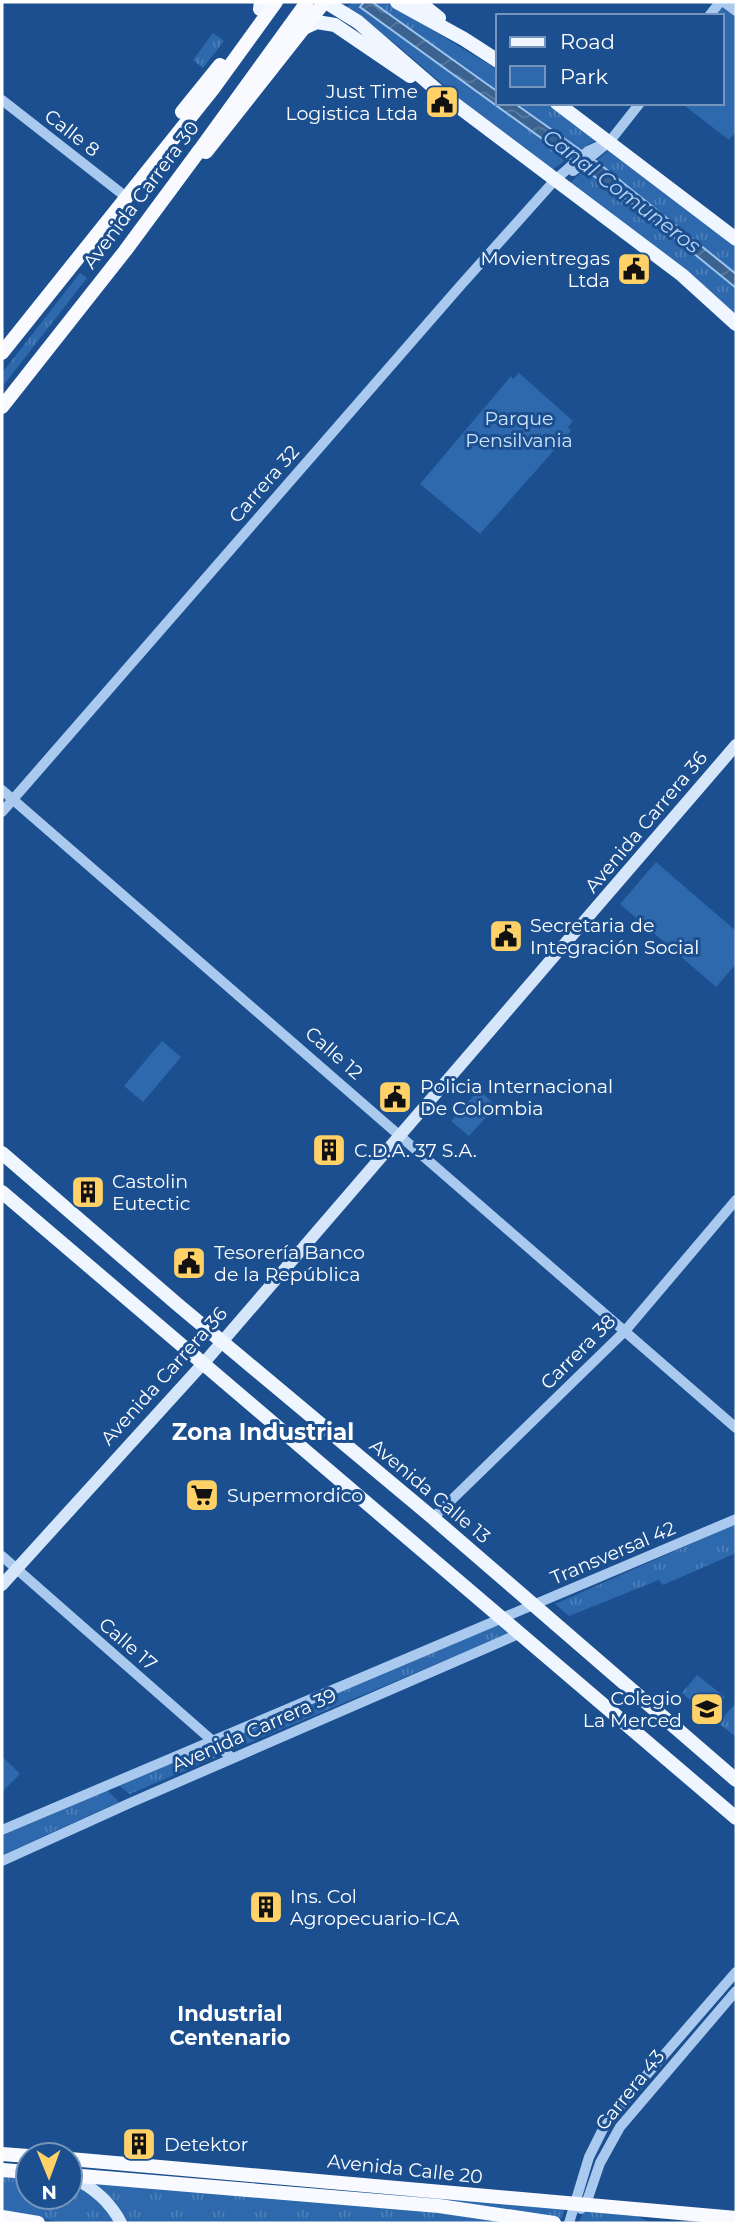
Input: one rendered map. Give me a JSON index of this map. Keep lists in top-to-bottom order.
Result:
{
  "streets": {
    "highway": ["Avenida Carrera 30", "Avenida Calle 20"],
    "main road": ["Avenida Carrera 36", "Avenida Calle 13"],
    "street": [
      "Calle 8",
      "Carrera 32",
      "Calle 12",
      "Carrera 38",
      "Transversal 42",
      "Calle 17",
      "Avenida Carrera 39",
      "Carrera 43"
    ]
  },
  "crossings": [
    ["Carrera 32", "Calle 12"],
    ["Avenida Carrera 36", "Calle 12"],
    ["Avenida Carrera 36", "Avenida Calle 13"],
    ["Avenida Carrera 36", "Calle 17"],
    ["Calle 12", "Carrera 38"],
    ["Carrera 38", "Avenida Calle 13"],
    ["Avenida Calle 13", "Transversal 42"],
    ["Transversal 42", "Avenida Carrera 39"],
    ["Calle 17", "Avenida Carrera 39"],
    ["Carrera 43", "Avenida Calle 20"]
  ],
  "districts": ["Zona Industrial", "Industrial Centenario"],
  "water": ["Canal Comuneros"],
  "parks": ["Parque Pensilvania"],
  "places": {
    "public building": [
      "Just Time Logistica Ltda",
      "Movientregas Ltda",
      "Secretaria de Integración Social",
      "Policia Internacional De Colombia",
      "Tesorería Banco de la República"
    ],
    "building": [
      "C.D.A. 37 S.A.",
      "Castolin Eutectic",
      "Ins. Col Agropecuario-ICA",
      "Detektor"
    ],
    "supermarket": ["Supermordico"],
    "school or university": ["Colegio La Merced"]
  },
  "legend": ["Road", "Park"],
  "north": "bottom"
}
